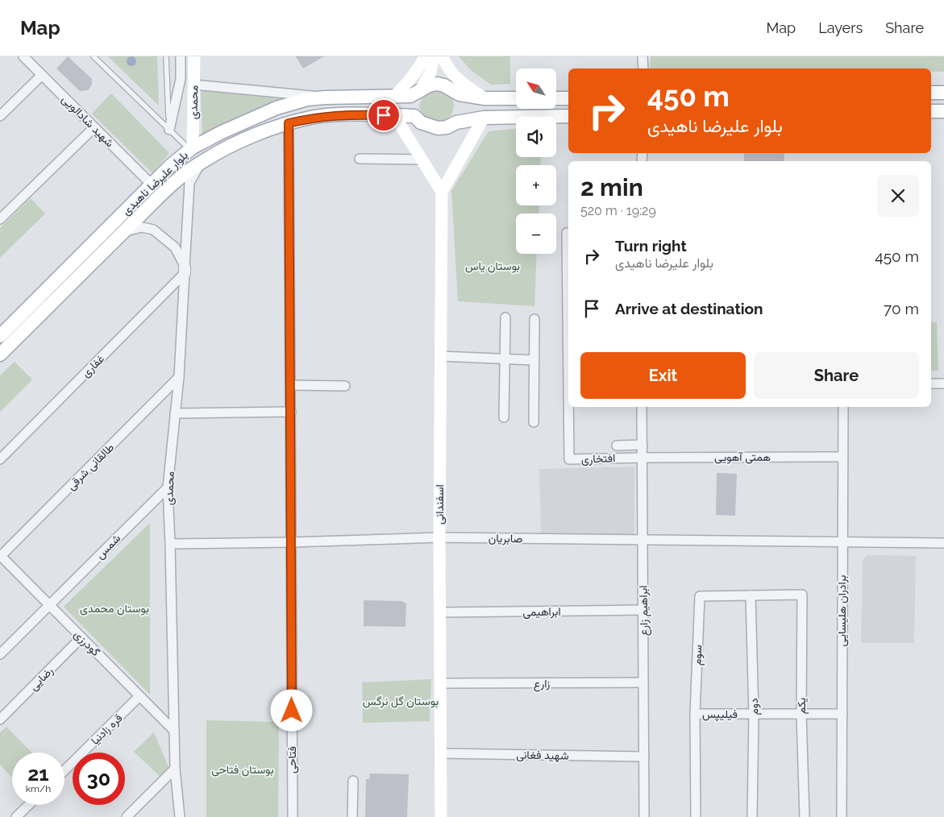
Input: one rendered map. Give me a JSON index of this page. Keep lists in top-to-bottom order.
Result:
{
  "streets": {
    "main road": ["محمدی", "بلوار علیرضا ناهیدی", "اسفندانی"],
    "street": [
      "شهید شادالویی",
      "غفاری",
      "همتی آهویی",
      "افتخاری",
      "طالقانی شرقی",
      "صابریان",
      "شمس",
      "ابراهیم زارع",
      "برادران هلیسایی",
      "ابراهیمی",
      "گودرزی",
      "سوم",
      "رضایی",
      "زارع",
      "یکم",
      "دوم",
      "فیلیپس",
      "قره زادنیا",
      "شهید فغانی",
      "فتاحی"
    ]
  },
  "crossings": [
    ["محمدی", "بلوار علیرضا ناهیدی"],
    ["محمدی", "غفاری"],
    ["محمدی", "طالقانی شرقی"],
    ["محمدی", "صابریان"],
    ["محمدی", "شمس"],
    ["محمدی", "گودرزی"],
    ["شهید شادالویی", "بلوار علیرضا ناهیدی"],
    ["بلوار علیرضا ناهیدی", "فتاحی"],
    ["همتی آهویی", "افتخاری"],
    ["همتی آهویی", "ابراهیم زارع"],
    ["همتی آهویی", "برادران هلیسایی"],
    ["افتخاری", "ابراهیم زارع"],
    ["طالقانی شرقی", "گودرزی"],
    ["اسفندانی", "صابریان"],
    ["اسفندانی", "ابراهیمی"],
    ["اسفندانی", "زارع"],
    ["اسفندانی", "شهید فغانی"],
    ["صابریان", "ابراهیم زارع"],
    ["صابریان", "برادران هلیسایی"],
    ["صابریان", "فتاحی"],
    ["شمس", "گودرزی"],
    ["ابراهیم زارع", "ابراهیمی"],
    ["ابراهیم زارع", "زارع"],
    ["ابراهیم زارع", "شهید فغانی"],
    ["برادران هلیسایی", "فیلیپس"],
    ["گودرزی", "رضایی"],
    ["گودرزی", "قره زادنیا"],
    ["سوم", "یکم"],
    ["سوم", "دوم"],
    ["سوم", "فیلیپس"],
    ["یکم", "فیلیپس"],
    ["دوم", "فیلیپس"]
  ],
  "parks": [
    "بوستان یاس",
    "بوستان محمدی",
    "بوستان گل نرگس",
    "بوستان فتاحی"
  ],
  "north": "top left",
  "page": {
    "header": "Map",
    "nav": ["Map", "Layers", "Share"],
    "map_buttons": ["+", "−"],
    "turn": ["450 m", "بلوار علیرضا ناهیدی"],
    "heading": ["2 min", "520 m · 19:29"],
    "list": [
      {
        "name": "Turn right",
        "note": "بلوار علیرضا ناهیدی",
        "value": "450 m"
      },
      {
        "name": "Arrive at destination",
        "value": "70 m"
      }
    ],
    "buttons": ["Exit", "Share"],
    "speed": "21 km/h",
    "limit": "30"
  }
}
